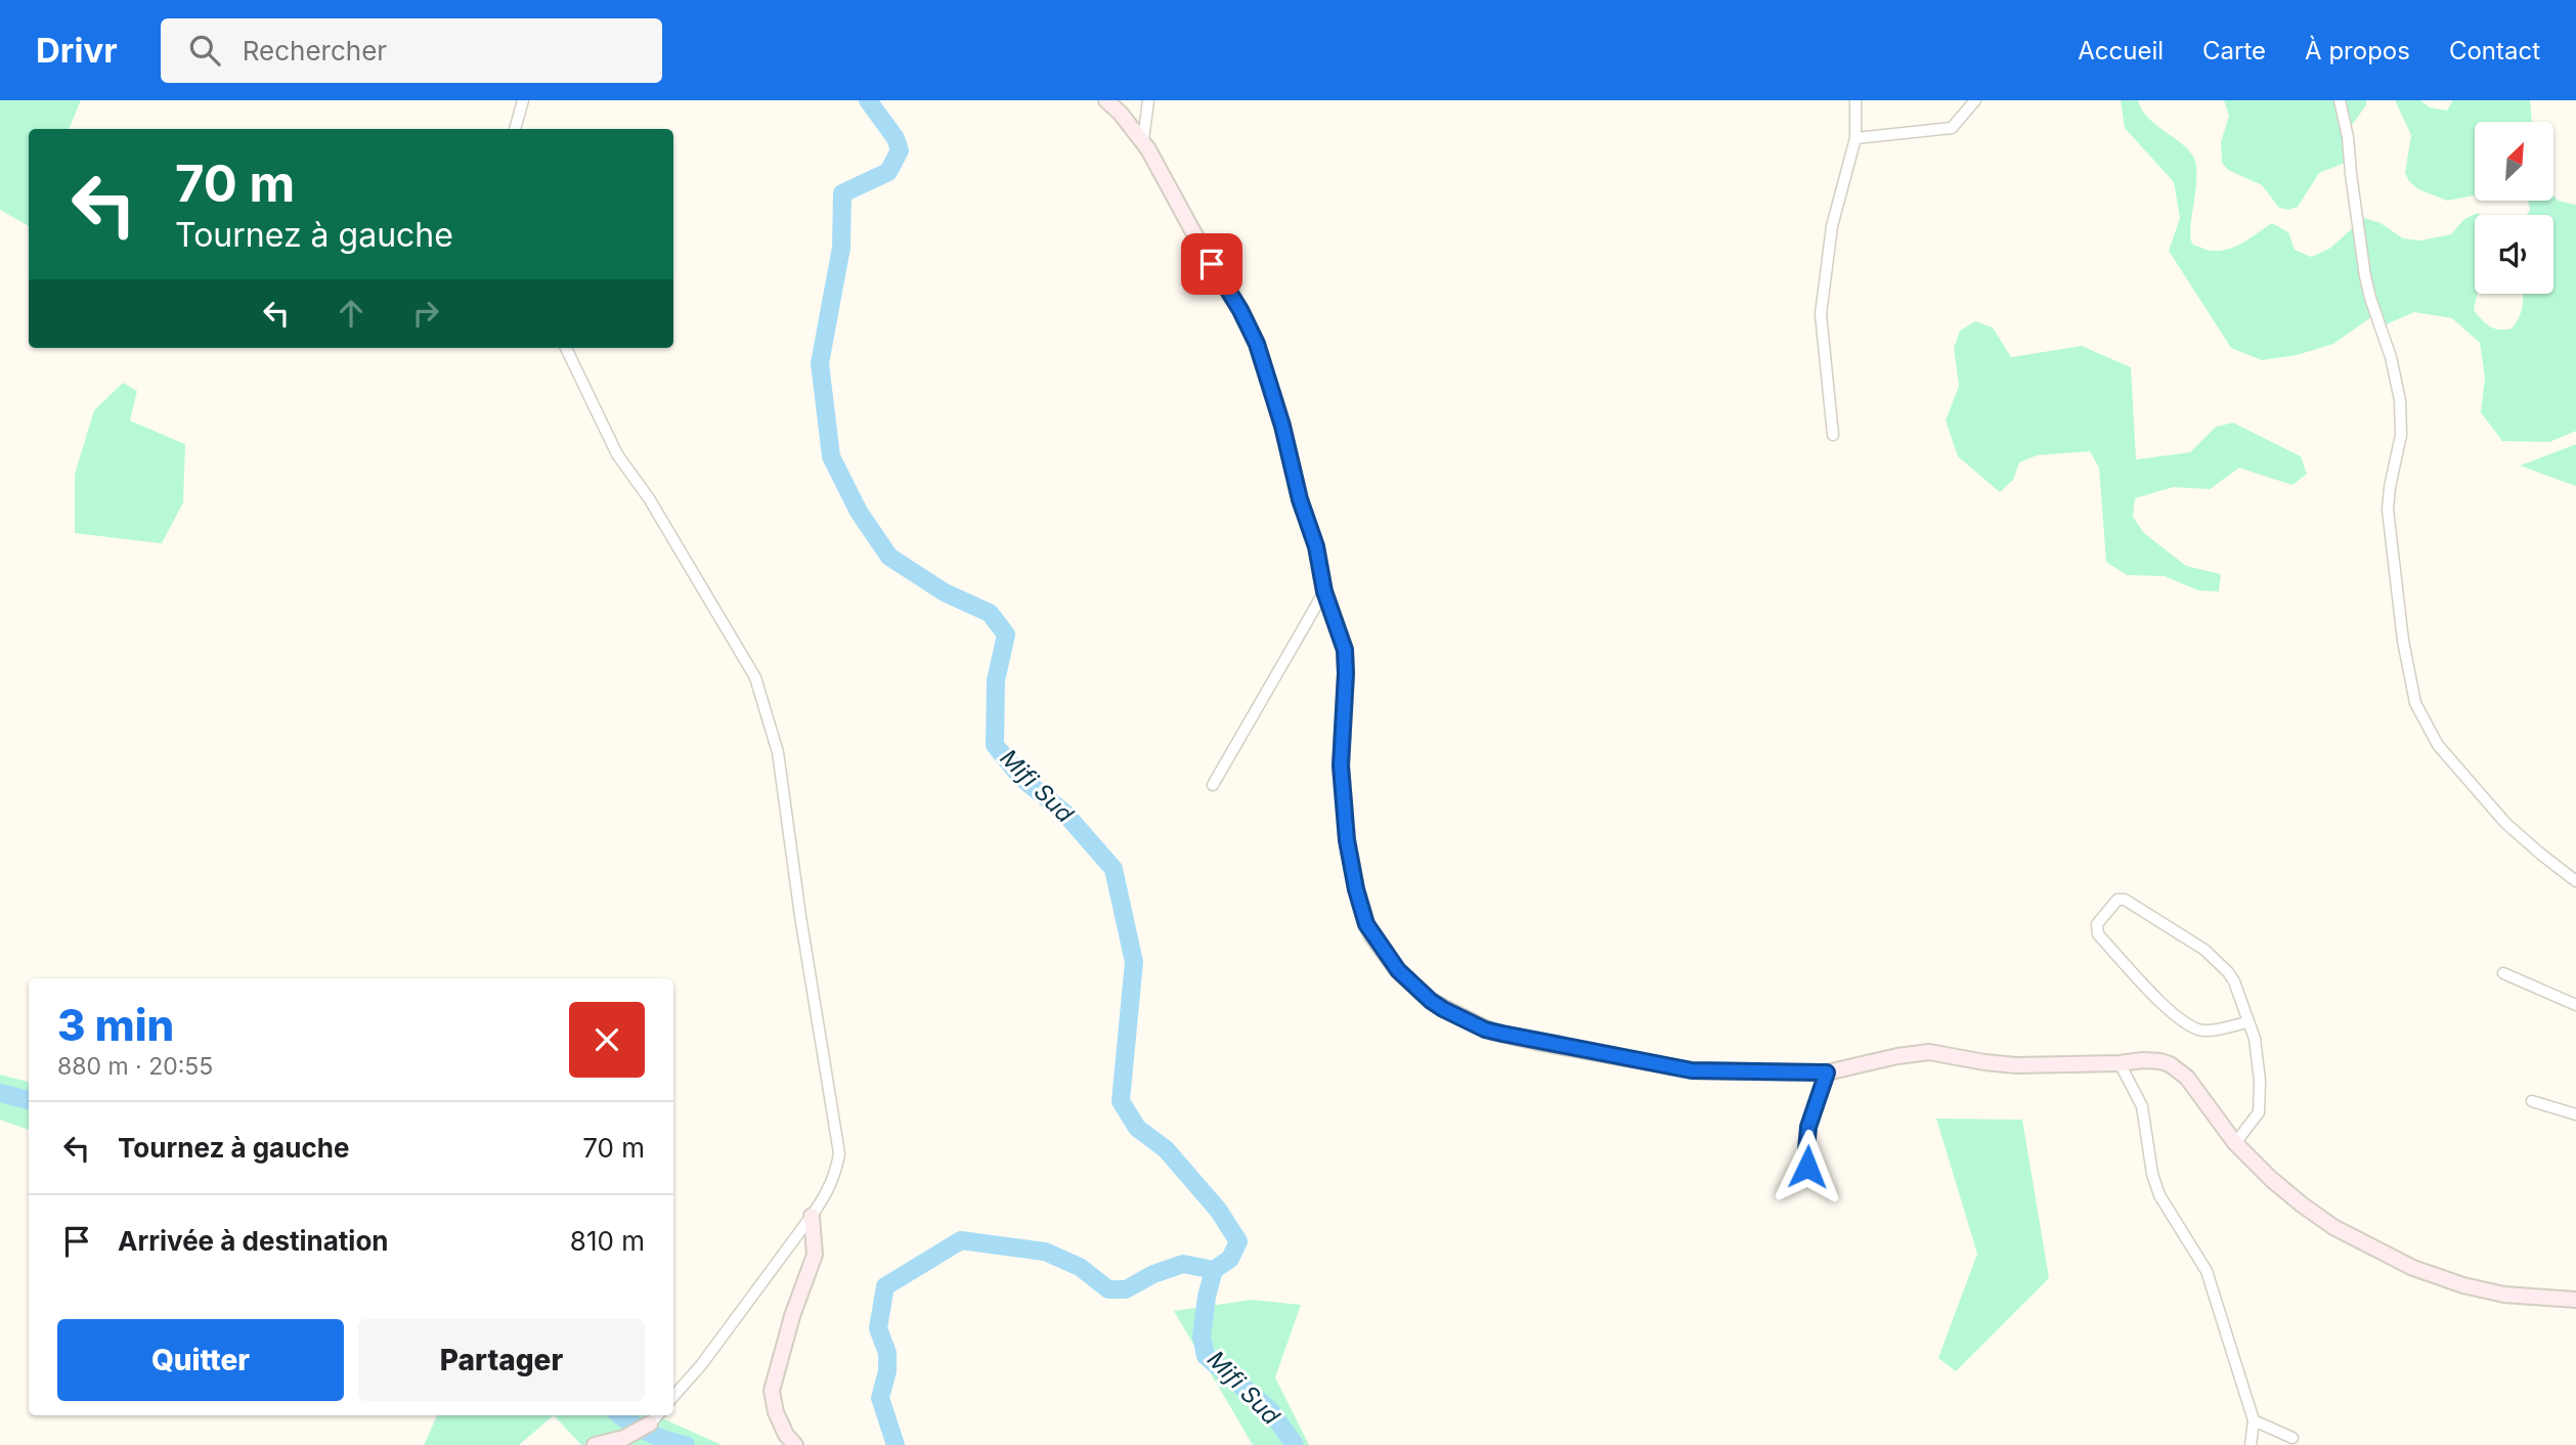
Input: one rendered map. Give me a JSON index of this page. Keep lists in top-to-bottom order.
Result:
{
  "water": ["Mifi Sud"],
  "north": "top right",
  "page": {
    "header": "Drivr",
    "search": "Rechercher",
    "nav": [
      "Accueil",
      "Carte",
      "À propos",
      "Contact"
    ],
    "turn": ["70 m", "Tournez à gauche"],
    "heading": ["3 min", "880 m · 20:55"],
    "list": [
      {
        "name": "Tournez à gauche",
        "value": "70 m"
      },
      {
        "name": "Arrivée à destination",
        "value": "810 m"
      }
    ],
    "buttons": ["Quitter", "Partager"]
  }
}
